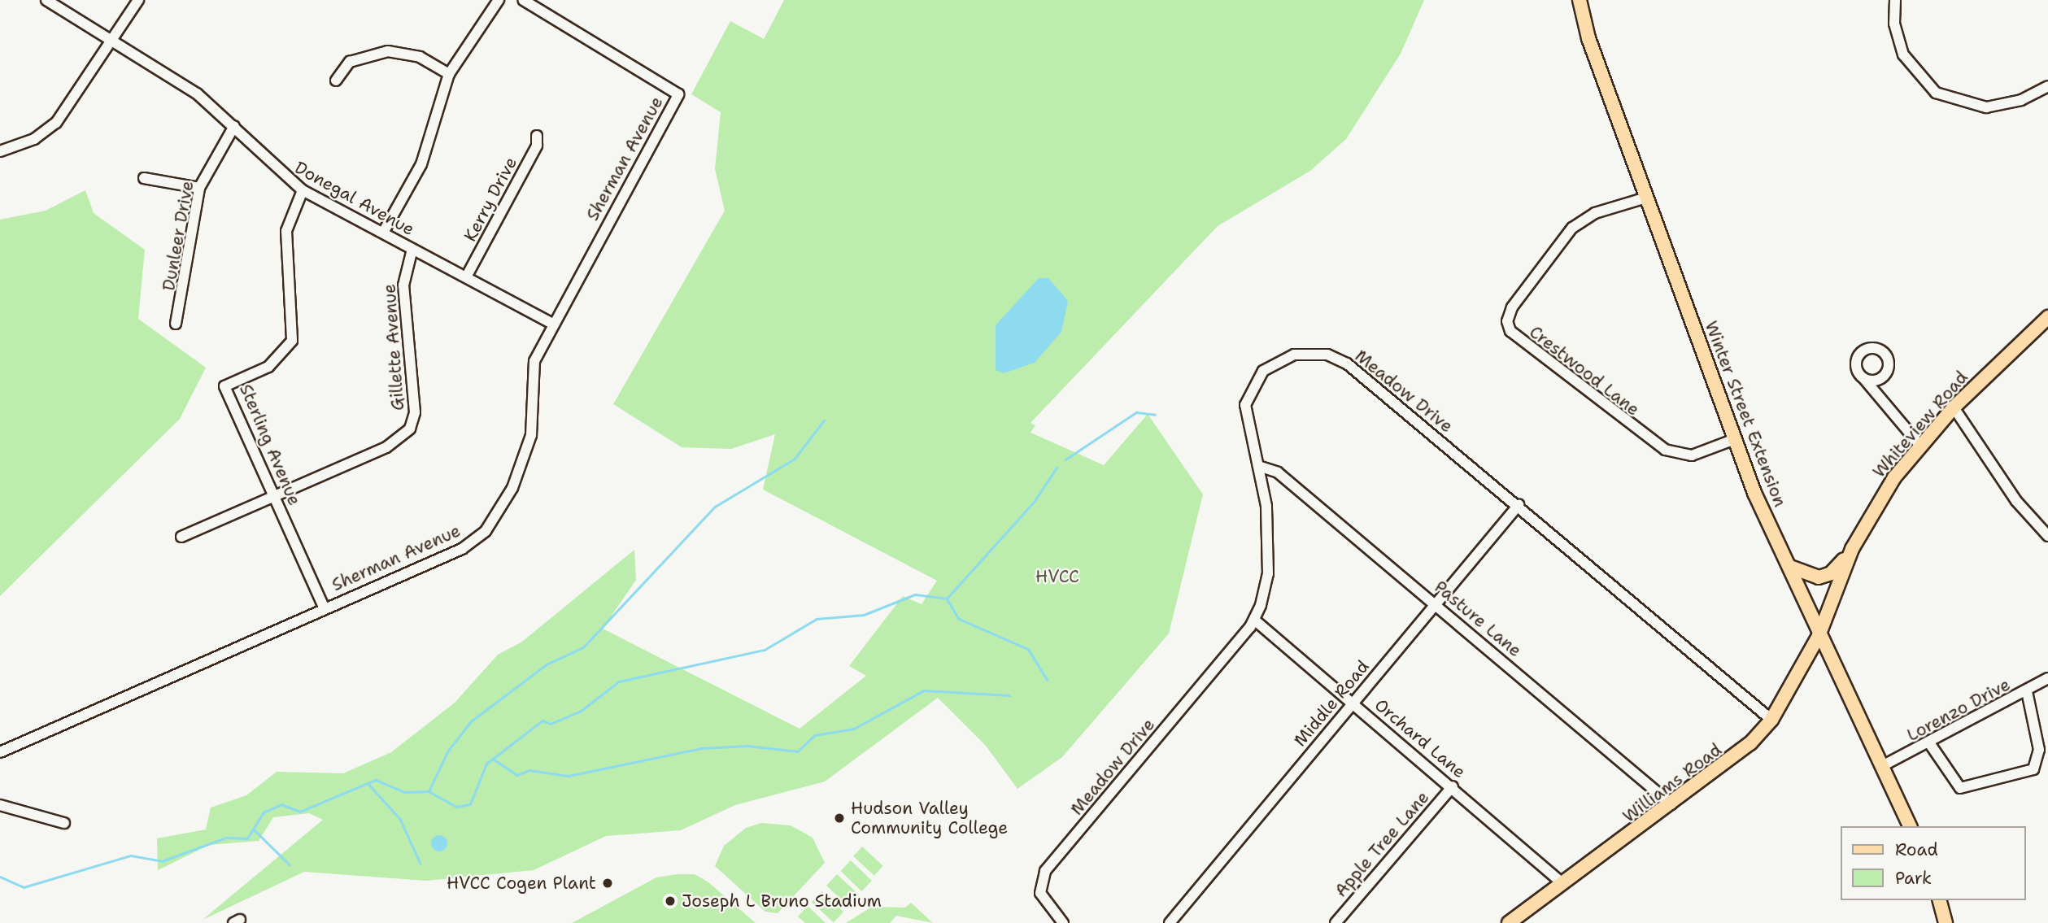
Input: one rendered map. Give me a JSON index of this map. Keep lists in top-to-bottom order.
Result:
{
  "streets": {
    "main road": ["Winter Street Extension", "Whiteview Road", "Williams Road"],
    "street": [
      "Sherman Avenue",
      "Donegal Avenue",
      "Kerry Drive",
      "Dunleer Drive",
      "Gillette Avenue",
      "Crestwood Lane",
      "Meadow Drive",
      "Sterling Avenue",
      "Pasture Lane",
      "Middle Road",
      "Lorenzo Drive",
      "Orchard Lane",
      "Apple Tree Lane"
    ]
  },
  "crossings": [
    ["Sherman Avenue", "Donegal Avenue"],
    ["Sherman Avenue", "Sterling Avenue"],
    ["Donegal Avenue", "Kerry Drive"],
    ["Donegal Avenue", "Dunleer Drive"],
    ["Donegal Avenue", "Gillette Avenue"],
    ["Donegal Avenue", "Sterling Avenue"],
    ["Gillette Avenue", "Sterling Avenue"],
    ["Crestwood Lane", "Winter Street Extension"],
    ["Meadow Drive", "Pasture Lane"],
    ["Meadow Drive", "Middle Road"],
    ["Meadow Drive", "Orchard Lane"],
    ["Meadow Drive", "Williams Road"],
    ["Winter Street Extension", "Whiteview Road"],
    ["Winter Street Extension", "Lorenzo Drive"],
    ["Winter Street Extension", "Williams Road"],
    ["Whiteview Road", "Williams Road"],
    ["Pasture Lane", "Middle Road"],
    ["Pasture Lane", "Williams Road"],
    ["Middle Road", "Orchard Lane"],
    ["Orchard Lane", "Williams Road"],
    ["Orchard Lane", "Apple Tree Lane"]
  ],
  "parks": ["HVCC"],
  "places": ["Hudson Valley Community College", "HVCC Cogen Plant", "Joseph L Bruno Stadium"],
  "legend": ["Road", "Park"]
}
